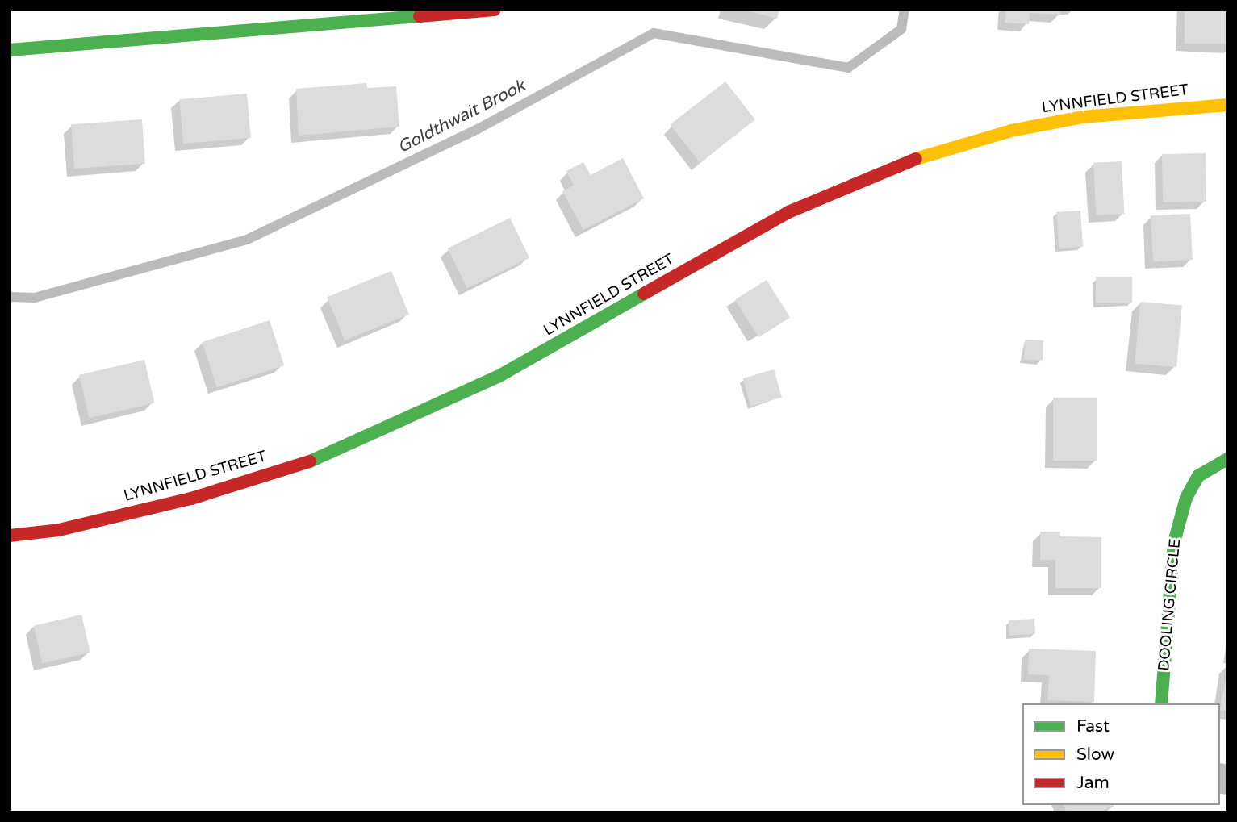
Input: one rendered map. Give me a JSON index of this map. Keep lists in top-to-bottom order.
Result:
{
  "streets": {
    "main road": ["LYNNFIELD STREET", "DOOLING CIRCLE"]
  },
  "water": ["Goldthwait Brook"],
  "legend": ["Fast", "Slow", "Jam"]
}
